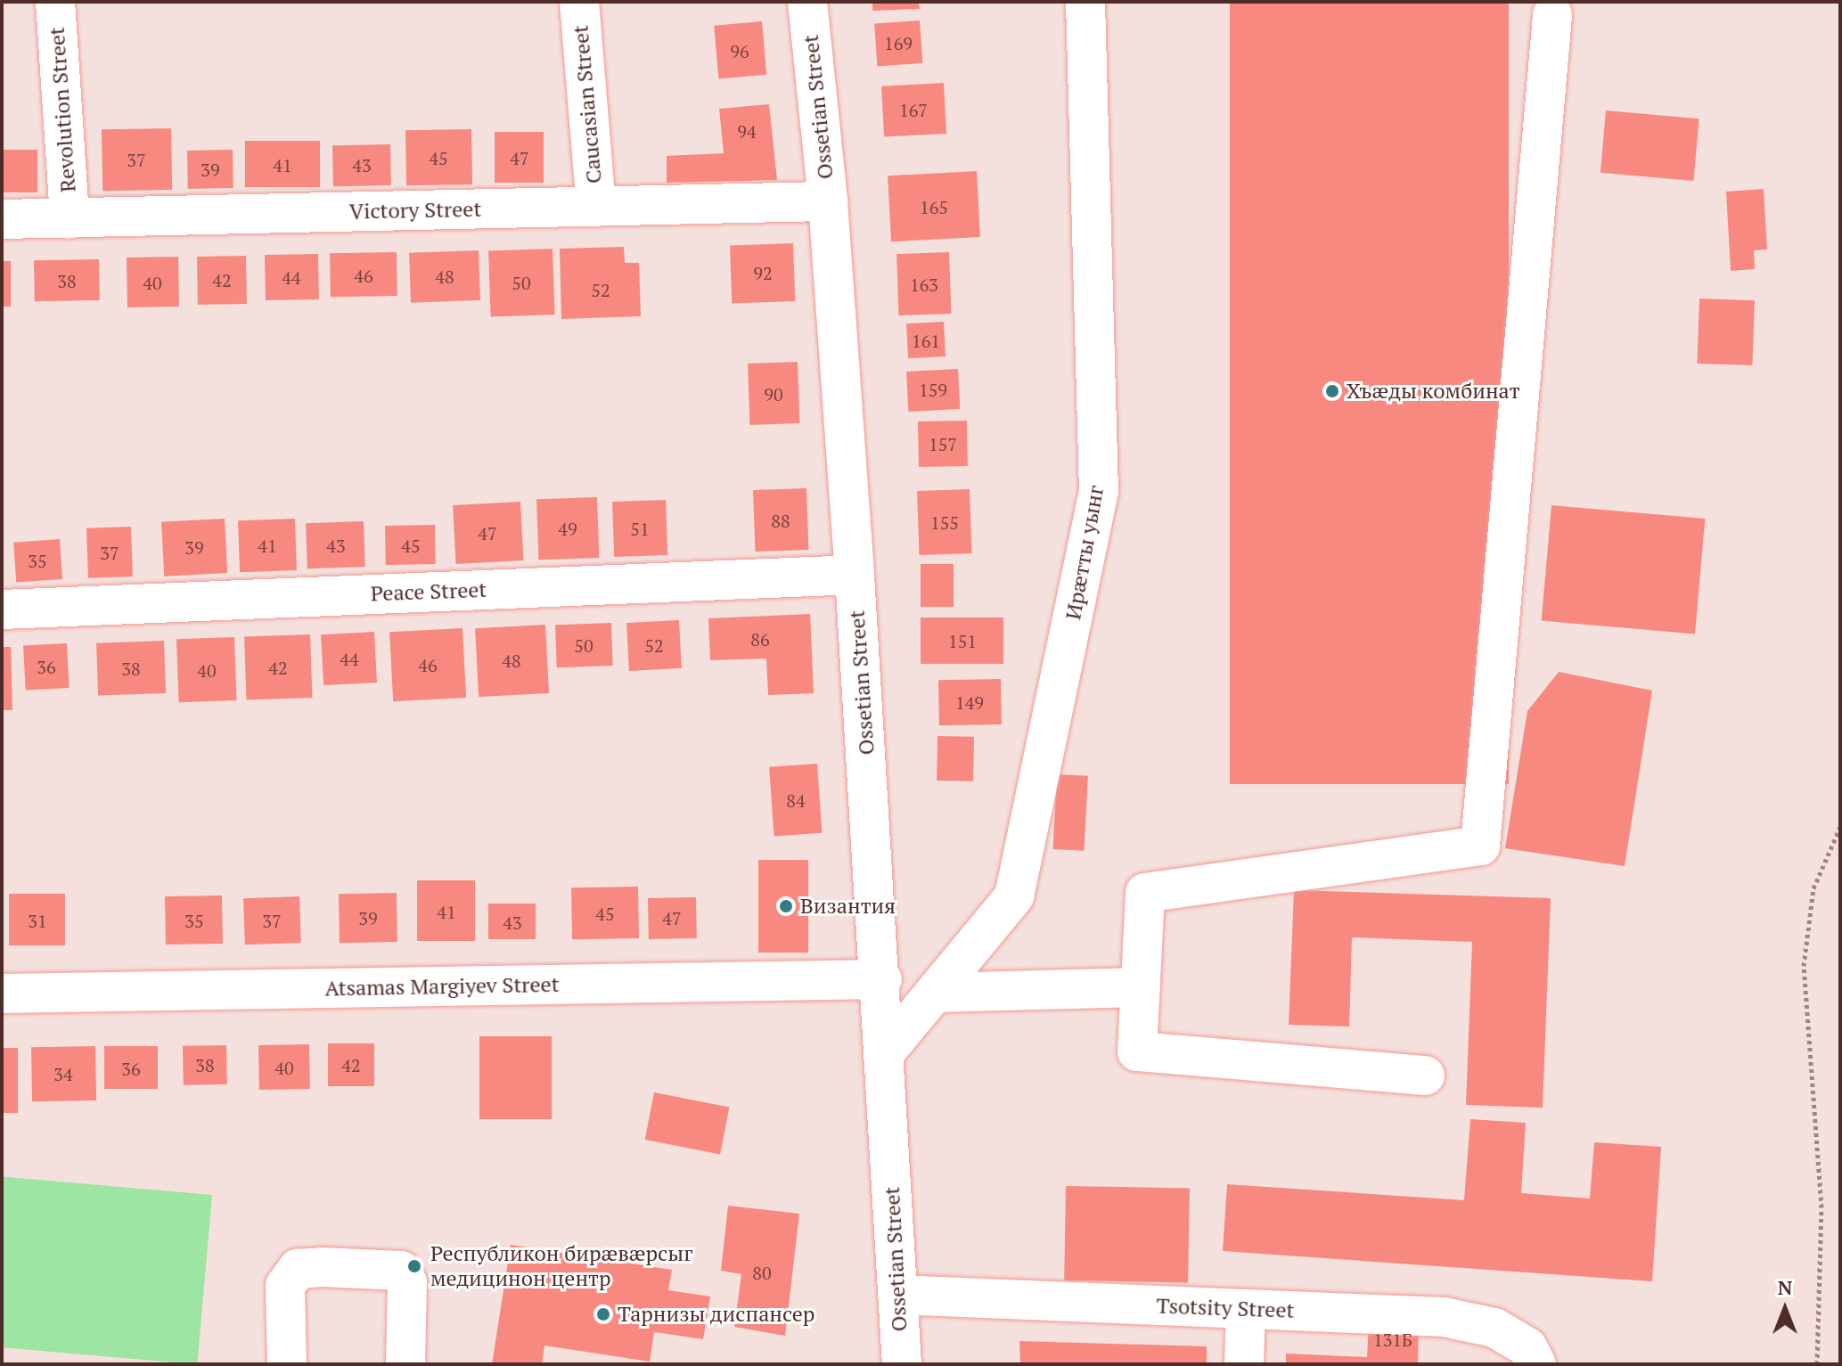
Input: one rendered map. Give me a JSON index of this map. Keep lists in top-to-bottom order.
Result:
{
  "streets": {
    "street": [
      "Caucasian Street",
      "Ossetian Street",
      "Revolution Street",
      "Victory Street",
      "Ирæтты уынг",
      "Peace Street",
      "Atsamas Margiyev Street",
      "Tsotsity Street"
    ]
  },
  "crossings": [
    ["Caucasian Street", "Victory Street"],
    ["Ossetian Street", "Victory Street"],
    ["Ossetian Street", "Ирæтты уынг"],
    ["Ossetian Street", "Peace Street"],
    ["Ossetian Street", "Atsamas Margiyev Street"],
    ["Ossetian Street", "Tsotsity Street"],
    ["Revolution Street", "Victory Street"]
  ],
  "places": [
    "Хъæды комбинат",
    "Византия",
    "Республикон бирæвæрсыг медицинон центр",
    "Тарнизы диспансер"
  ],
  "house_numbers": [
    "169",
    "96",
    "167",
    "94",
    "45",
    "47",
    "37",
    "41",
    "43",
    "39",
    "165",
    "92",
    "46",
    "48",
    "44",
    "42",
    "38",
    "40",
    "50",
    "163",
    "52",
    "161",
    "159",
    "90",
    "157",
    "88",
    "155",
    "49",
    "51",
    "47",
    "41",
    "43",
    "45",
    "39",
    "37",
    "35",
    "86",
    "151",
    "50",
    "52",
    "44",
    "48",
    "46",
    "36",
    "42",
    "38",
    "40",
    "149",
    "84",
    "41",
    "45",
    "39",
    "47",
    "31",
    "35",
    "37",
    "43",
    "38",
    "42",
    "40",
    "36",
    "34",
    "80",
    "131Б"
  ],
  "north": "top"
}
